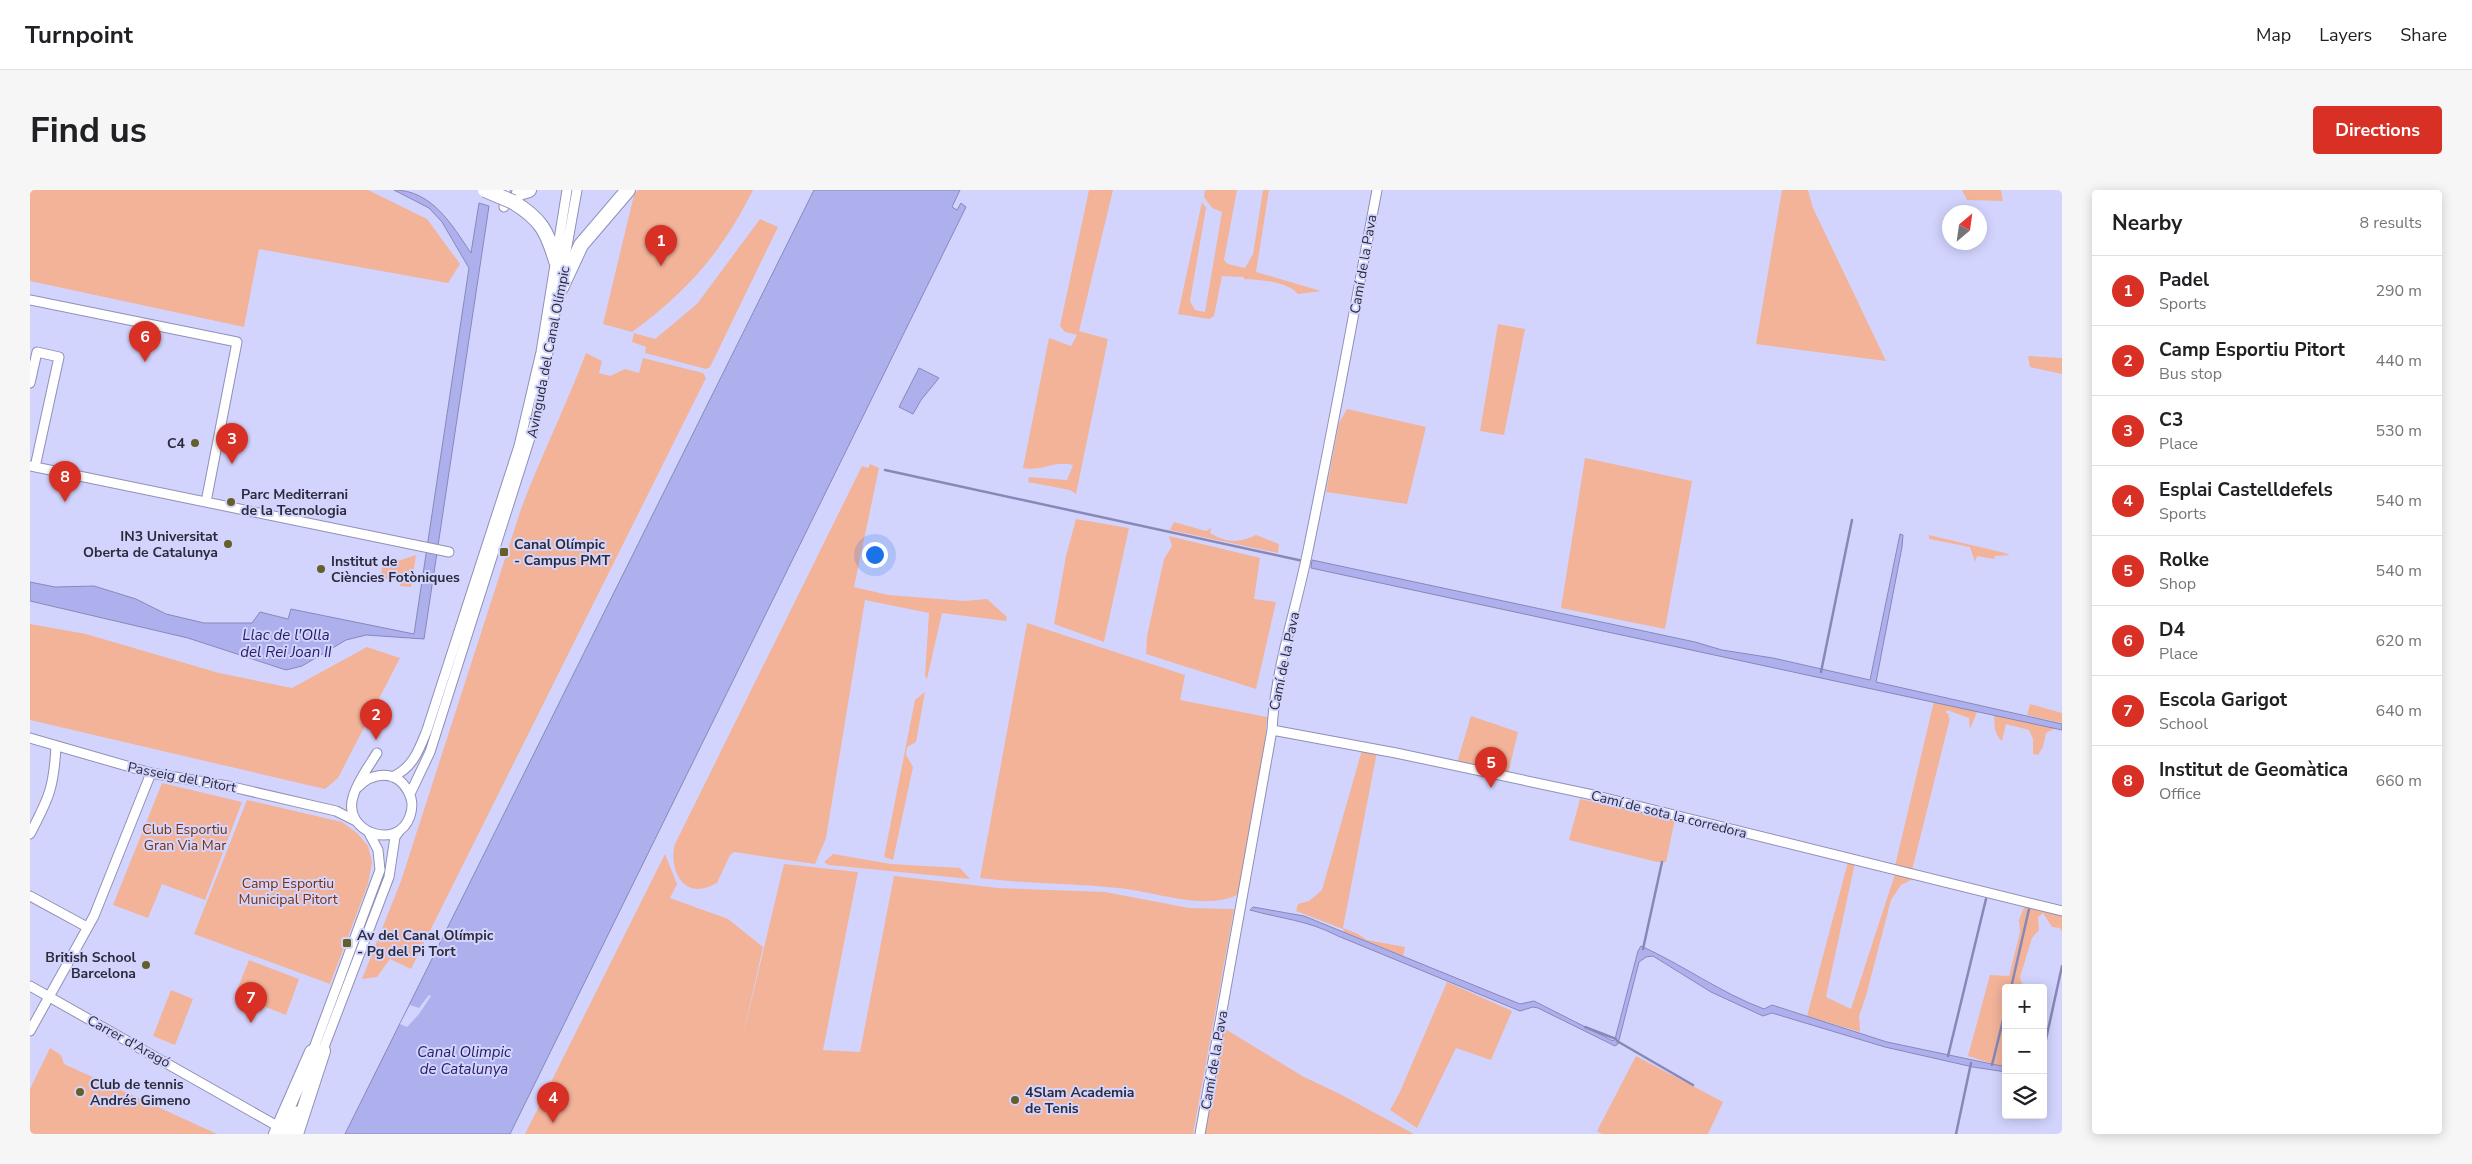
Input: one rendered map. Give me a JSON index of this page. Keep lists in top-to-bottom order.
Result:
{
  "streets": {
    "street": [
      "Camí de la Pava",
      "Avinguda del Canal Olímpic",
      "Passeig del Pitort",
      "Camí de sota la corredora",
      "Carrer d'Aragó"
    ]
  },
  "crossings": [
    ["Camí de la Pava", "Camí de sota la corredora"],
    ["Avinguda del Canal Olímpic", "Passeig del Pitort"]
  ],
  "water": ["Llac de l'Olla del Rei Joan II", "Canal Olimpic de Catalunya"],
  "parks": ["Club Esportiu Gran Via Mar", "Camp Esportiu Municipal Pitort"],
  "places": {
    "other": [
      "C4",
      "Parc Mediterrani de la Tecnologia",
      "IN3 Universitat Oberta de Catalunya",
      "Institut de Ciències Fotòniques",
      "British School Barcelona",
      "Club de tennis Andrés Gimeno",
      "4Slam Academia de Tenis"
    ],
    "transit": ["Canal Olímpic - Campus PMT", "Av del Canal Olímpic - Pg del Pi Tort"]
  },
  "north": "top right",
  "page": {
    "header": "Turnpoint",
    "nav": ["Map", "Layers", "Share"],
    "buttons": "Directions",
    "title": "Find us",
    "heading": ["Nearby", "8 results"],
    "pins": [
      "1",
      "6",
      "3",
      "8",
      "2",
      "5",
      "7",
      "4"
    ],
    "list": [
      {
        "mark": "1",
        "name": "Padel",
        "note": "Sports",
        "value": "290 m"
      },
      {
        "mark": "2",
        "name": "Camp Esportiu Pitort",
        "note": "Bus stop",
        "value": "440 m"
      },
      {
        "mark": "3",
        "name": "C3",
        "note": "Place",
        "value": "530 m"
      },
      {
        "mark": "4",
        "name": "Esplai Castelldefels",
        "note": "Sports",
        "value": "540 m"
      },
      {
        "mark": "5",
        "name": "Rolke",
        "note": "Shop",
        "value": "540 m"
      },
      {
        "mark": "6",
        "name": "D4",
        "note": "Place",
        "value": "620 m"
      },
      {
        "mark": "7",
        "name": "Escola Garigot",
        "note": "School",
        "value": "640 m"
      },
      {
        "mark": "8",
        "name": "Institut de Geomàtica",
        "note": "Office",
        "value": "660 m"
      }
    ],
    "map_buttons": ["+", "−"]
  }
}
